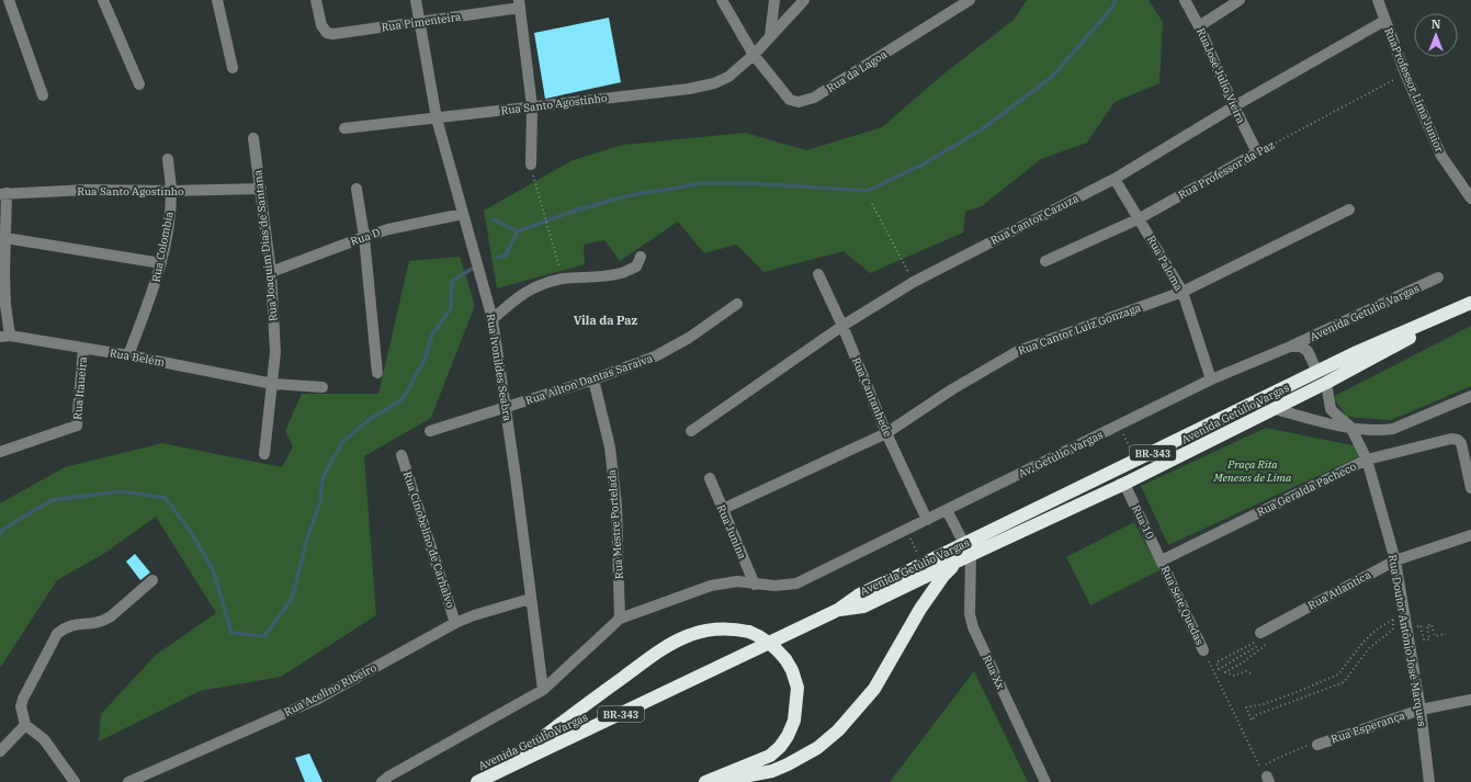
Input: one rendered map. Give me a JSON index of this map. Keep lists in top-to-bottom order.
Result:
{
  "streets": {
    "highway": ["Avenida Getúlio Vargas", "BR-343"],
    "street": [
      "Rua Pimenteira",
      "Rua da Lagoa",
      "RuaJosé Julio Vieira",
      "RuaProfessor Lima Junior",
      "Rua Santo Agostinho",
      "Rua Professor da Paz",
      "Rua Cantor Cazuza",
      "Rua D",
      "Rua Joaquim Dias de Santana",
      "Rua Colombia",
      "Rua Paloma",
      "Avenida Getulio Vargas",
      "Rua Cantor Luiz Gonzaga",
      "Rua Belém",
      "Rua Ivonildes Seabra",
      "Rua Ailton Dantas Saraiva",
      "Rua Itaueira",
      "Rua Cantanhede",
      "Av. Getúlio Vargas",
      "Rua Geralda Pacheco",
      "Rua 10",
      "Rua Mestre Portelada",
      "Rua Junina",
      "Rua Cinobelino de Carhalvo",
      "Rua Atlantica",
      "Rua Sete Quedas",
      "Rua Doutor Antônio José Marques",
      "Rua Xx",
      "Rua Acelino Ribeiro",
      "Rua Esperança"
    ]
  },
  "crossings": [
    ["Rua Pimenteira", "Rua Ivonildes Seabra"],
    ["Rua da Lagoa", "Rua Santo Agostinho"],
    ["RuaJosé Julio Vieira", "Rua Professor da Paz"],
    ["RuaJosé Julio Vieira", "Rua Cantor Cazuza"],
    ["RuaProfessor Lima Junior", "Rua Professor da Paz"],
    ["RuaProfessor Lima Junior", "Rua Cantor Cazuza"],
    ["Rua Santo Agostinho", "Rua Joaquim Dias de Santana"],
    ["Rua Santo Agostinho", "Rua Colombia"],
    ["Rua Santo Agostinho", "Rua Ivonildes Seabra"],
    ["Rua Professor da Paz", "Rua Paloma"],
    ["Rua Cantor Cazuza", "Rua Paloma"],
    ["Rua Cantor Cazuza", "Rua Cantanhede"],
    ["Rua D", "Rua Joaquim Dias de Santana"],
    ["Rua D", "Rua Ivonildes Seabra"],
    ["Rua Joaquim Dias de Santana", "Rua Belém"],
    ["Rua Colombia", "Rua Belém"],
    ["Rua Paloma", "Rua Cantor Luiz Gonzaga"],
    ["Rua Paloma", "Av. Getúlio Vargas"],
    ["Avenida Getulio Vargas", "Av. Getúlio Vargas"],
    ["Rua Cantor Luiz Gonzaga", "Rua Cantanhede"],
    ["Rua Cantor Luiz Gonzaga", "Rua Junina"],
    ["Rua Belém", "Rua Itaueira"],
    ["Rua Ivonildes Seabra", "Rua Ailton Dantas Saraiva"],
    ["Rua Ivonildes Seabra", "Rua Acelino Ribeiro"],
    ["Rua Ailton Dantas Saraiva", "Rua Mestre Portelada"],
    ["Rua Cantanhede", "Av. Getúlio Vargas"],
    ["Avenida Getúlio Vargas", "Rua 10"],
    ["Avenida Getúlio Vargas", "Rua Xx"],
    ["Av. Getúlio Vargas", "Rua Junina"],
    ["Rua Geralda Pacheco", "Rua 10"],
    ["Rua Geralda Pacheco", "Rua Sete Quedas"],
    ["Rua Geralda Pacheco", "Rua Doutor Antônio José Marques"],
    ["Rua 10", "Rua Sete Quedas"],
    ["Rua Cinobelino de Carhalvo", "Rua Acelino Ribeiro"],
    ["Rua Atlantica", "Rua Doutor Antônio José Marques"],
    ["Rua Doutor Antônio José Marques", "Rua Esperança"]
  ],
  "districts": ["Vila da Paz"],
  "parks": ["Praça Rita Meneses de Lima"],
  "north": "top"
}
